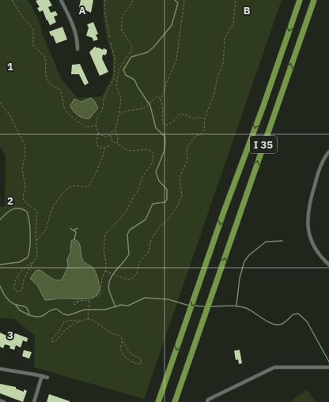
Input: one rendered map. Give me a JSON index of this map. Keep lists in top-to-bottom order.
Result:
{
  "streets": {
    "highway": ["I 35"]
  },
  "grid": {
    "columns": ["A", "B"],
    "rows": ["1", "2", "3"]
  }
}
